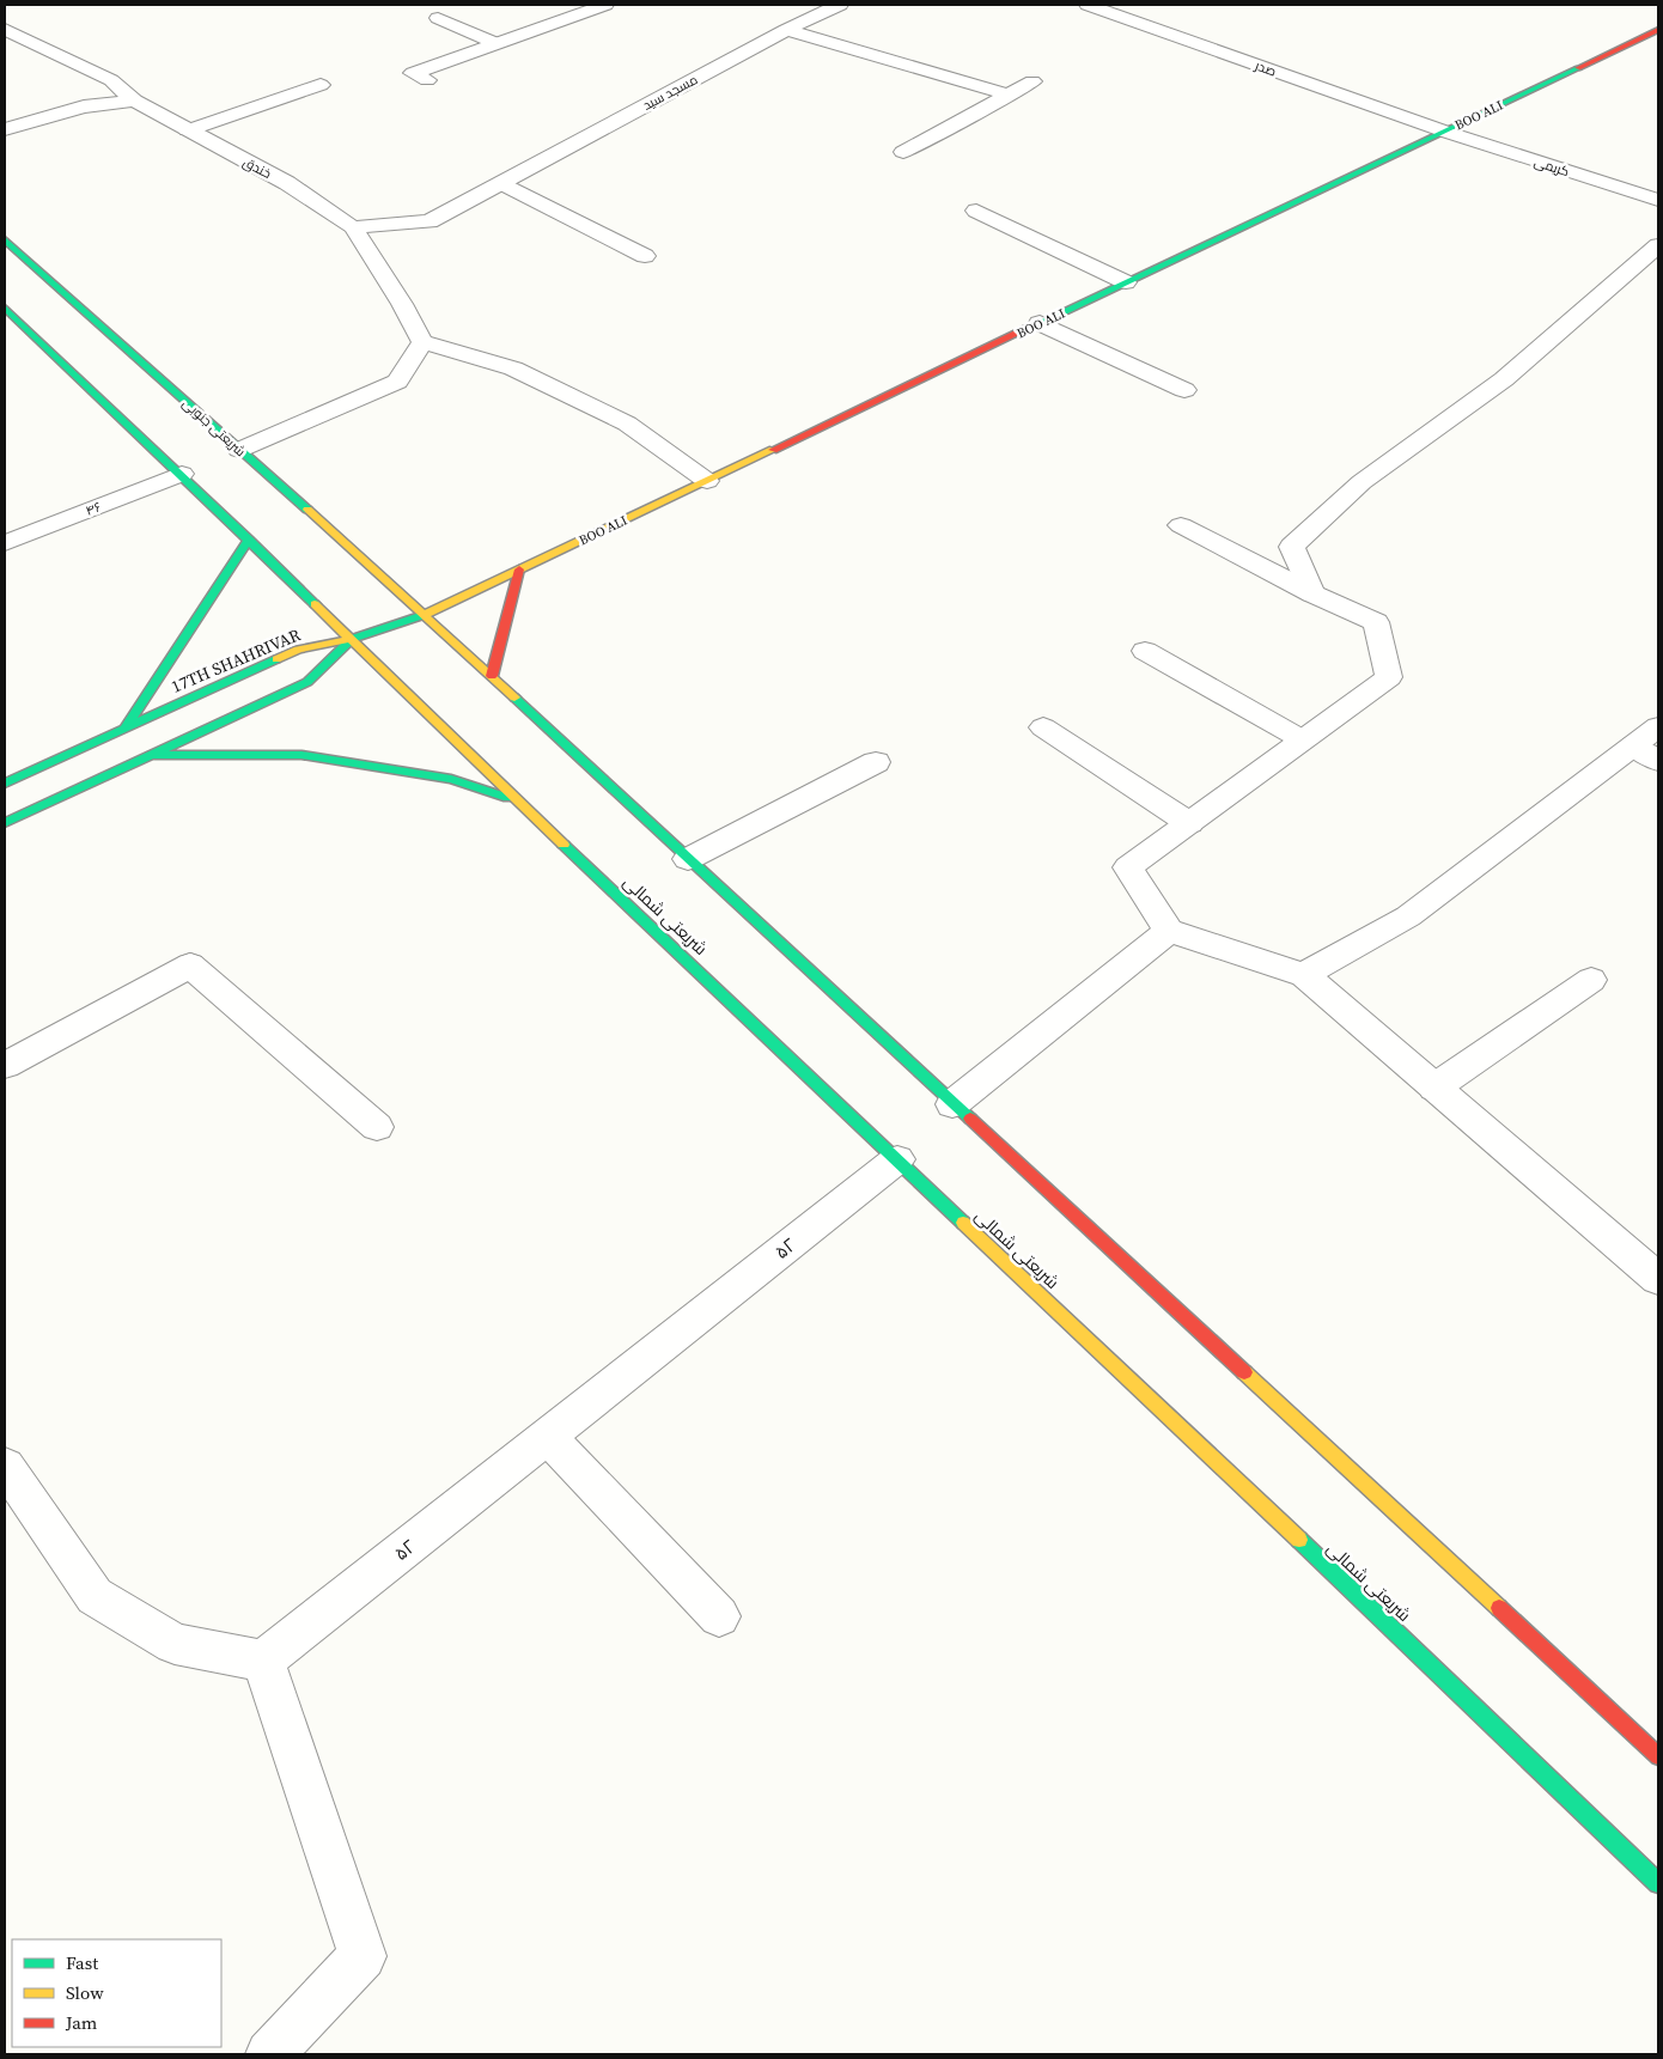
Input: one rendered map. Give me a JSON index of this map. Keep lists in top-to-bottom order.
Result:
{
  "streets": {
    "main road": [
      "BOO ALI",
      "شریعتی جنوبی",
      "17TH SHAHRIVAR",
      "شریعتی شمالی"
    ],
    "street": [
      "صدر",
      "مسجد سید",
      "کریمی",
      "خندق",
      "۴۶",
      "۵۲"
    ]
  },
  "crossings": [
    ["صدر", "BOO ALI"],
    ["صدر", "کریمی"],
    ["BOO ALI", "کریمی"],
    ["BOO ALI", "شریعتی جنوبی"],
    ["BOO ALI", "17TH SHAHRIVAR"],
    ["شریعتی جنوبی", "17TH SHAHRIVAR"],
    ["17TH SHAHRIVAR", "شریعتی شمالی"],
    ["شریعتی شمالی", "۵۲"]
  ],
  "legend": ["Fast", "Slow", "Jam"]
}
